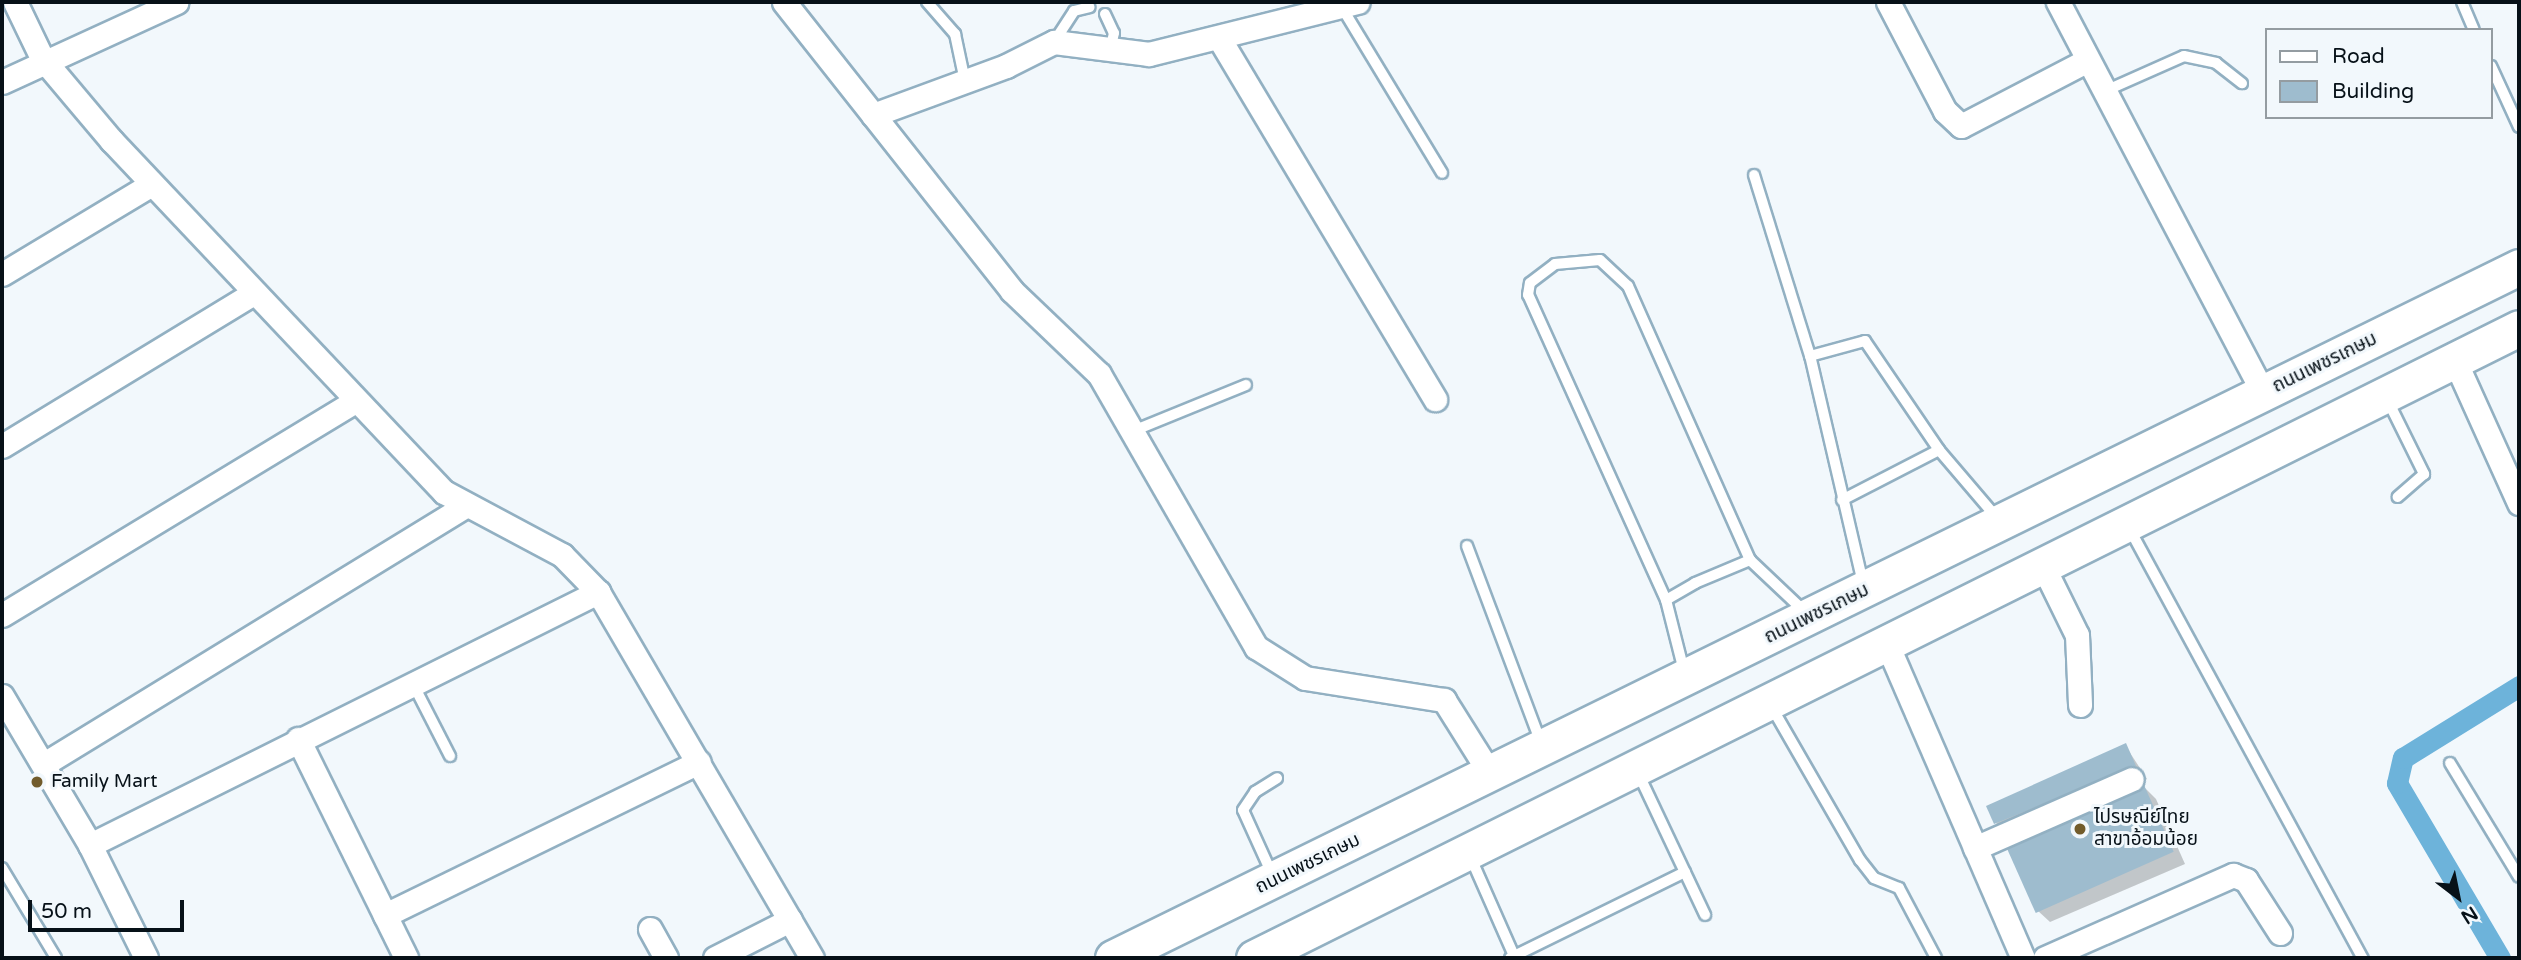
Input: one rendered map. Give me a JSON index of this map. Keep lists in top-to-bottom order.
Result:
{
  "streets": {
    "main road": ["ถนนเพชรเกษม"]
  },
  "places": ["Family Mart", "ไปรษณีย์ไทย สาขาอ้อมน้อย"],
  "legend": ["Road", "Building"],
  "scale_bar": "50 m",
  "north": "bottom right"
}
